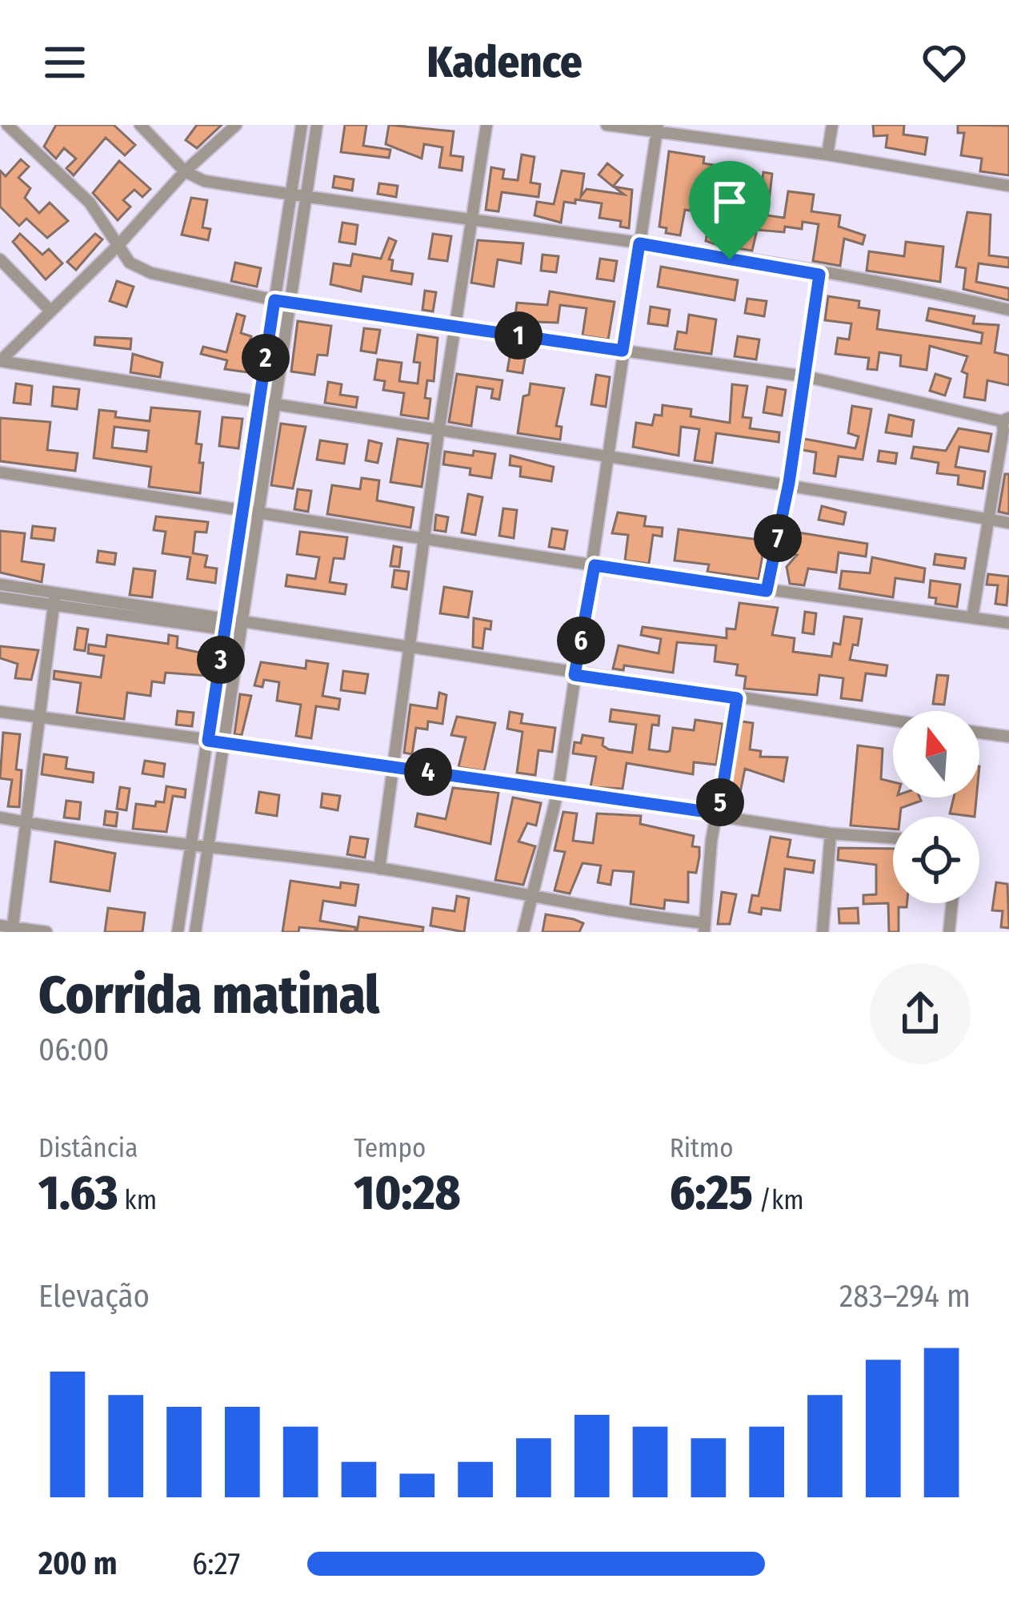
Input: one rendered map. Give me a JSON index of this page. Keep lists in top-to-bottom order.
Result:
{
  "north": "top",
  "page": {
    "header": "Kadence",
    "pins": [
      "1",
      "2",
      "7",
      "6",
      "3",
      "4",
      "5"
    ],
    "heading": ["Corrida matinal", "06:00"],
    "stats": [
      ["Distância", "1.63 km"],
      ["Tempo", "10:28"],
      ["Ritmo", "6:25 /km"]
    ],
    "chart": ["Elevação", "283–294 m"],
    "list": [
      {
        "name": "200 m",
        "note": "6:27"
      }
    ]
  }
}
